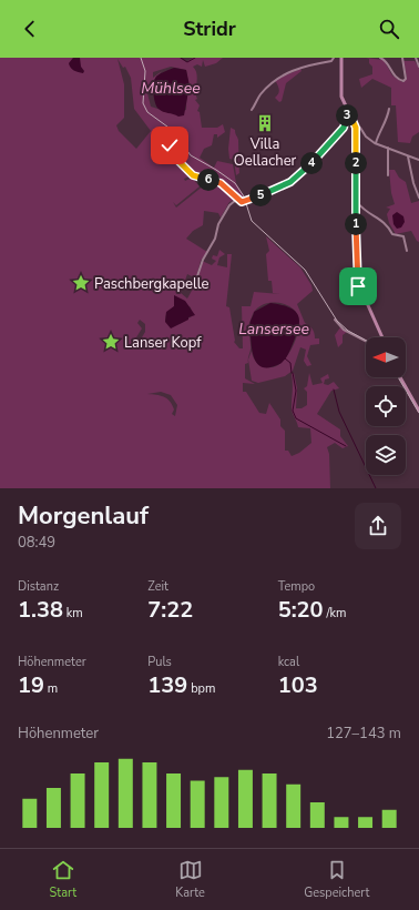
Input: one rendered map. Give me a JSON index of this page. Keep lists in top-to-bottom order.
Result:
{
  "water": ["Mühlsee", "Lansersee"],
  "places": {
    "building": ["Villa Oellacher"],
    "place": ["Paschbergkapelle", "Lanser Kopf"]
  },
  "north": "left",
  "page": {
    "header": "Stridr",
    "pins": [
      "3",
      "2",
      "4",
      "6",
      "5",
      "1"
    ],
    "heading": ["Morgenlauf", "08:49"],
    "stats": [
      ["Distanz", "1.38 km"],
      ["Zeit", "7:22"],
      ["Tempo", "5:20 /km"],
      ["Höhenmeter", "19 m"],
      ["Puls", "139 bpm"],
      ["kcal", "103"]
    ],
    "chart": ["Höhenmeter", "127–143 m"],
    "tabs": ["Start", "Karte", "Gespeichert"]
  }
}
